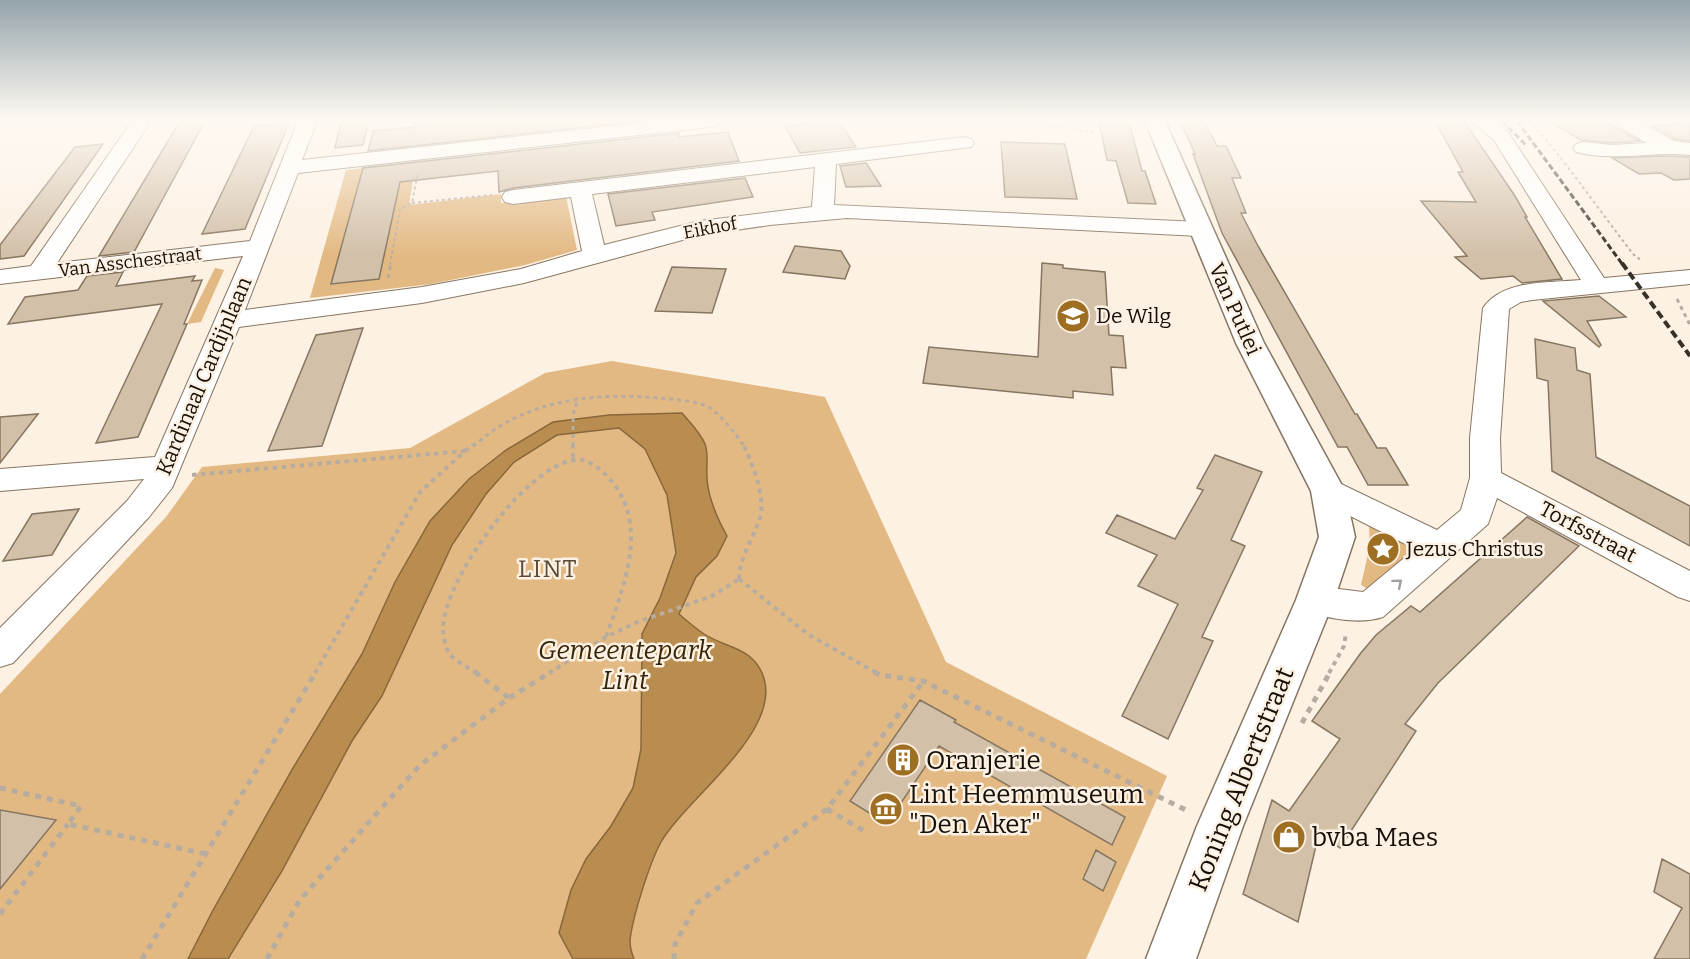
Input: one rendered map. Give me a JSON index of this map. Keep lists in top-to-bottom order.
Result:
{
  "streets": {
    "street": [
      "Eikhof",
      "Van Asschestraat",
      "Van Putlei",
      "Kardinaal Cardijnlaan",
      "Torfsstraat",
      "Koning Albertstraat"
    ]
  },
  "crossings": [
    ["Eikhof", "Van Putlei"],
    ["Eikhof", "Kardinaal Cardijnlaan"],
    ["Van Asschestraat", "Kardinaal Cardijnlaan"],
    ["Van Putlei", "Koning Albertstraat"]
  ],
  "districts": ["LINT"],
  "parks": ["Gemeentepark Lint"],
  "places": {
    "school or university": ["De Wilg"],
    "place": ["Jezus Christus"],
    "building": ["Oranjerie"],
    "museum": ["Lint Heemmuseum \"Den Aker\""],
    "shop": ["bvba Maes"]
  }
}
